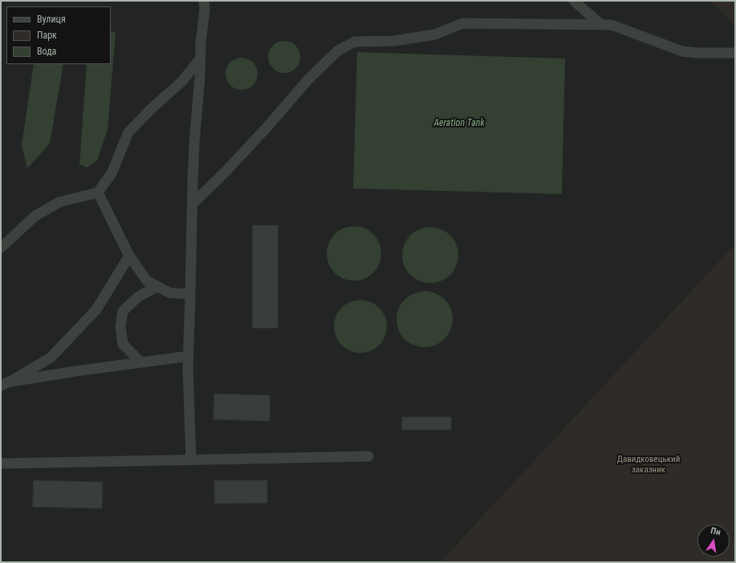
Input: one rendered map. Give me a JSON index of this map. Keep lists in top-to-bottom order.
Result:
{
  "water": ["Aeration Tank"],
  "parks": ["Давидковецький заказник"],
  "legend": ["Вулиця", "Парк", "Вода"],
  "north": "top"
}
